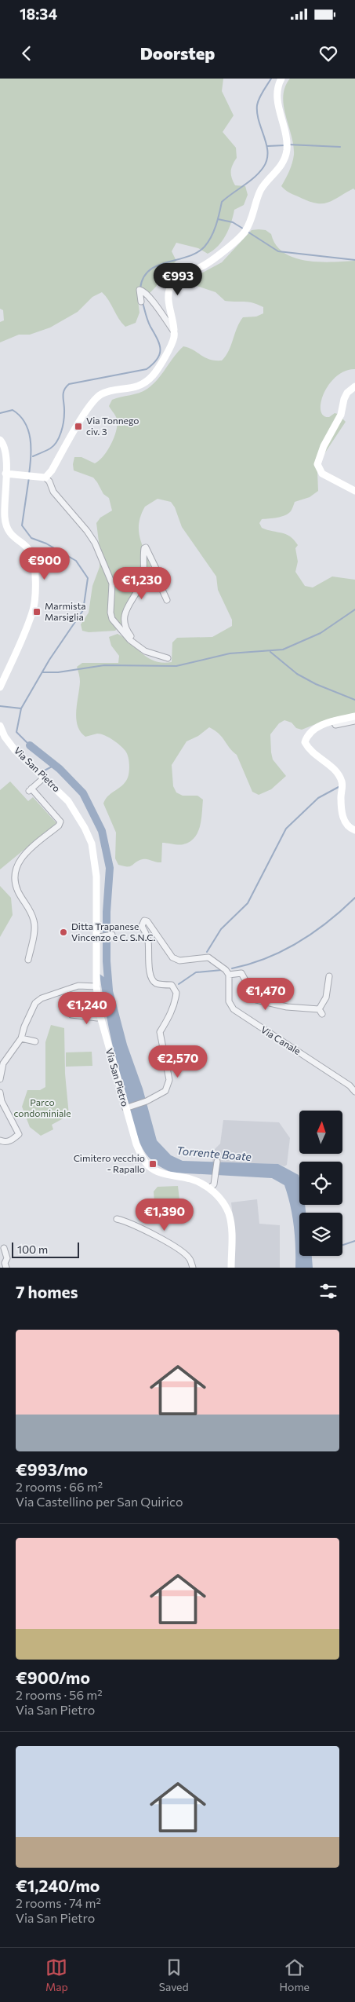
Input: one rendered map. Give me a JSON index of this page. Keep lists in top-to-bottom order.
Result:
{
  "streets": {
    "street": ["Via San Pietro", "Via Canale"]
  },
  "water": ["Torrente Boate"],
  "parks": ["Parco condominiale"],
  "places": {
    "transit": ["Via Tonnego civ. 3", "Marmista Marsiglia", "Cimitero vecchio - Rapallo"],
    "other": ["Ditta Trapanese Vincenzo e C. S.N.C."]
  },
  "scale_bar": "100 m",
  "north": "top",
  "page": {
    "status": "18:34",
    "header": "Doorstep",
    "price": [
      "€993",
      "€900",
      "€1,230",
      "€1,470",
      "€1,240",
      "€2,570",
      "€1,390"
    ],
    "scale": "100 m",
    "heading": "7 homes",
    "list": [
      {
        "name": "€993/mo",
        "note": "2 rooms · 66 m² · Via Castellino per San Quirico"
      },
      {
        "name": "€900/mo",
        "note": "2 rooms · 56 m² · Via San Pietro"
      },
      {
        "name": "€1,240/mo",
        "note": "2 rooms · 74 m² · Via San Pietro"
      }
    ],
    "tabs": ["Map", "Saved", "Home"]
  }
}
